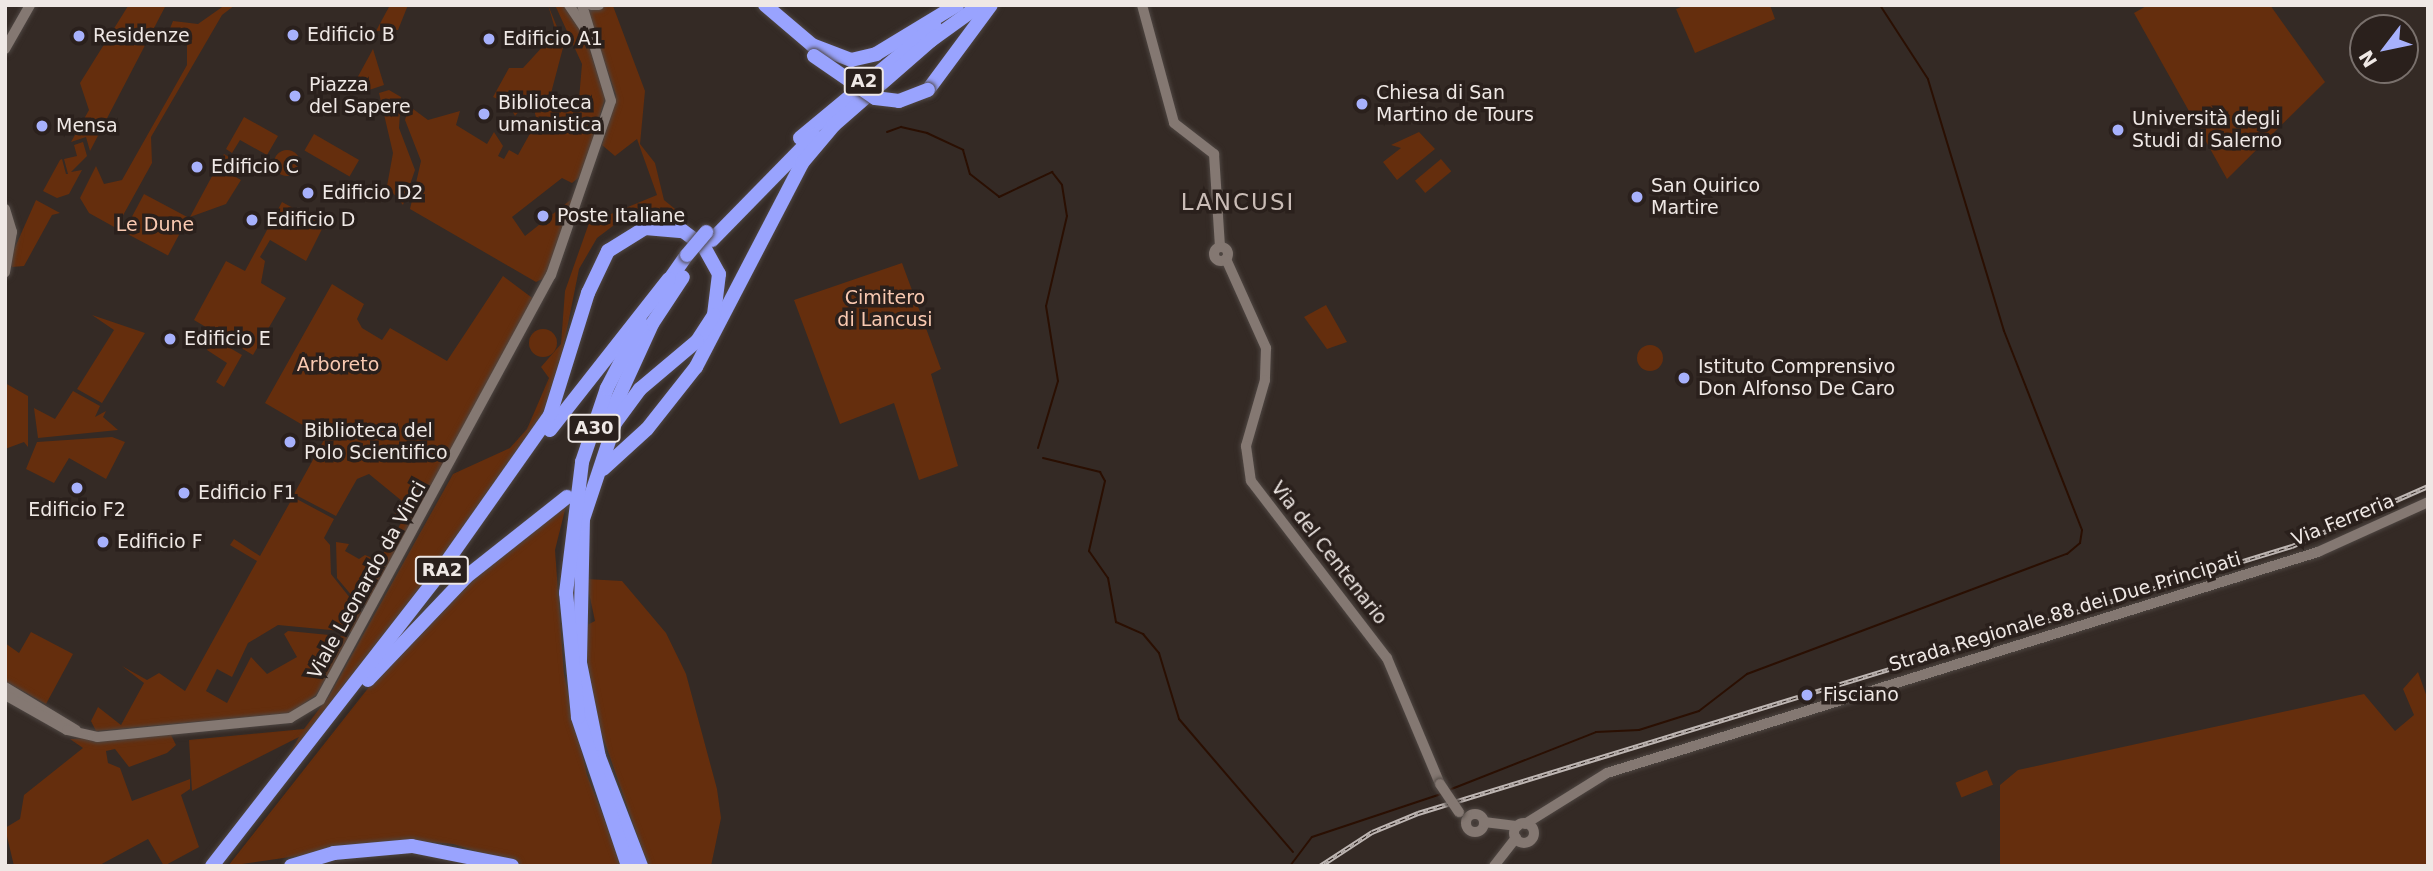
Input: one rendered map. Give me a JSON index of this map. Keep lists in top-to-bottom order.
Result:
{
  "streets": {
    "highway": ["A2", "A30", "RA2"],
    "street": [
      "Via Ferreria",
      "Via del Centenario",
      "Viale Leonardo da Vinci",
      "Strada Regionale 88 dei Due Principati"
    ]
  },
  "crossings": [
    ["A2", "A30"],
    ["A30", "RA2"],
    ["Via Ferreria", "Strada Regionale 88 dei Due Principati"]
  ],
  "districts": ["LANCUSI"],
  "parks": ["Le Dune", "Cimitero di Lancusi", "Arboreto"],
  "places": [
    "Edificio B",
    "Residenze",
    "Edificio A1",
    "Piazza del Sapere",
    "Chiesa di San Martino de Tours",
    "Biblioteca umanistica",
    "Mensa",
    "Università degli Studi di Salerno",
    "Edificio C",
    "Edificio D2",
    "San Quirico Martire",
    "Poste Italiane",
    "Edificio D",
    "Edificio E",
    "Istituto Comprensivo Don Alfonso De Caro",
    "Biblioteca del Polo Scientifico",
    "Edificio F2",
    "Edificio F1",
    "Edificio F",
    "Fisciano"
  ],
  "north": "bottom left"
}
